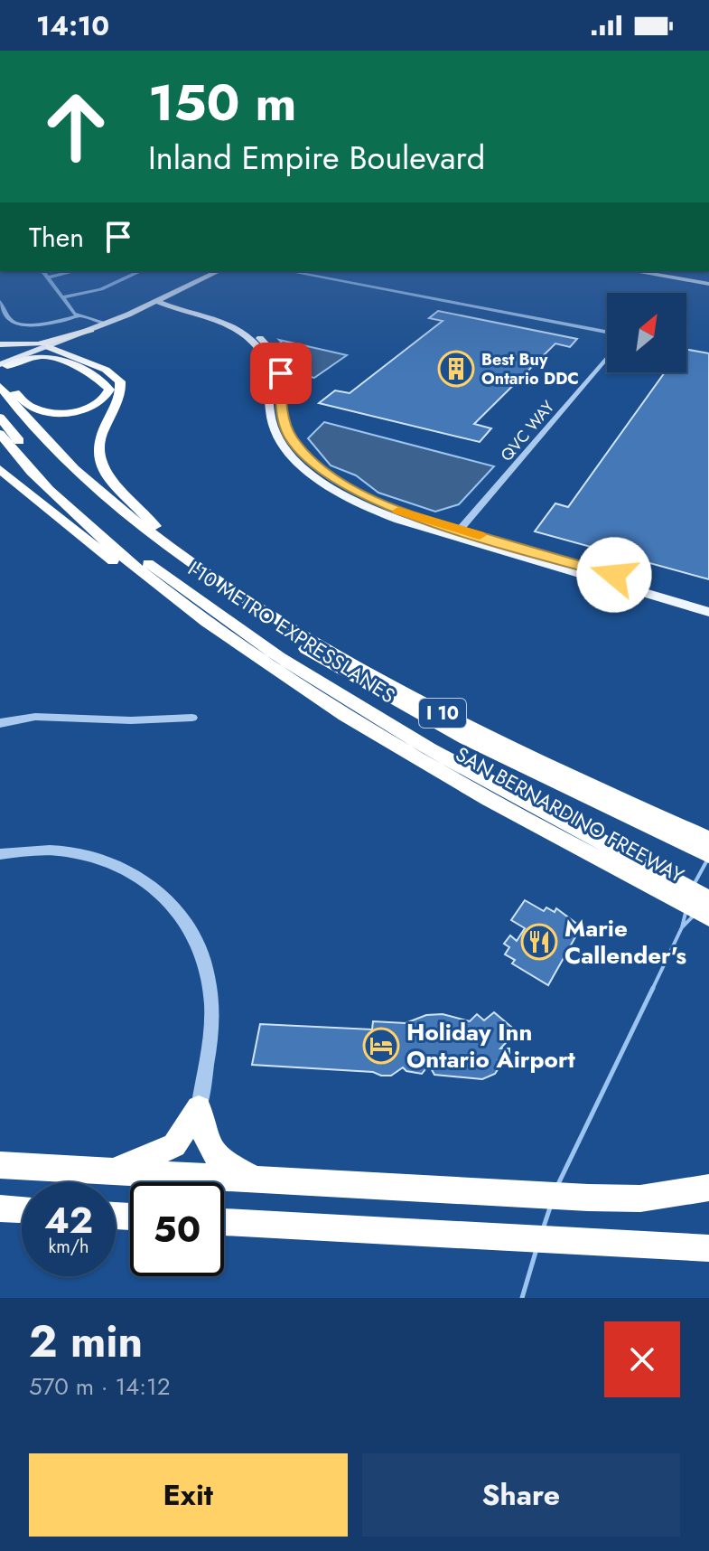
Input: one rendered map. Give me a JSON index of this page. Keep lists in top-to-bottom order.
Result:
{
  "streets": {
    "highway": ["I-10 METRO EXPRESSLANES", "I 10", "SAN BERNARDINO FREEWAY"],
    "street": ["QVC WAY"]
  },
  "crossings": [
    ["I-10 METRO EXPRESSLANES", "SAN BERNARDINO FREEWAY"]
  ],
  "places": {
    "building": ["Best Buy Ontario DDC"],
    "restaurant": ["Marie Callender's"],
    "hotel": ["Holiday Inn Ontario Airport"]
  },
  "north": "top right",
  "page": {
    "status": "14:10",
    "turn": ["150 m", "Inland Empire Boulevard"],
    "then": "Then",
    "speed": "42 km/h",
    "limit": "50",
    "heading": ["2 min", "570 m · 14:12"],
    "buttons": ["Exit", "Share"]
  }
}
